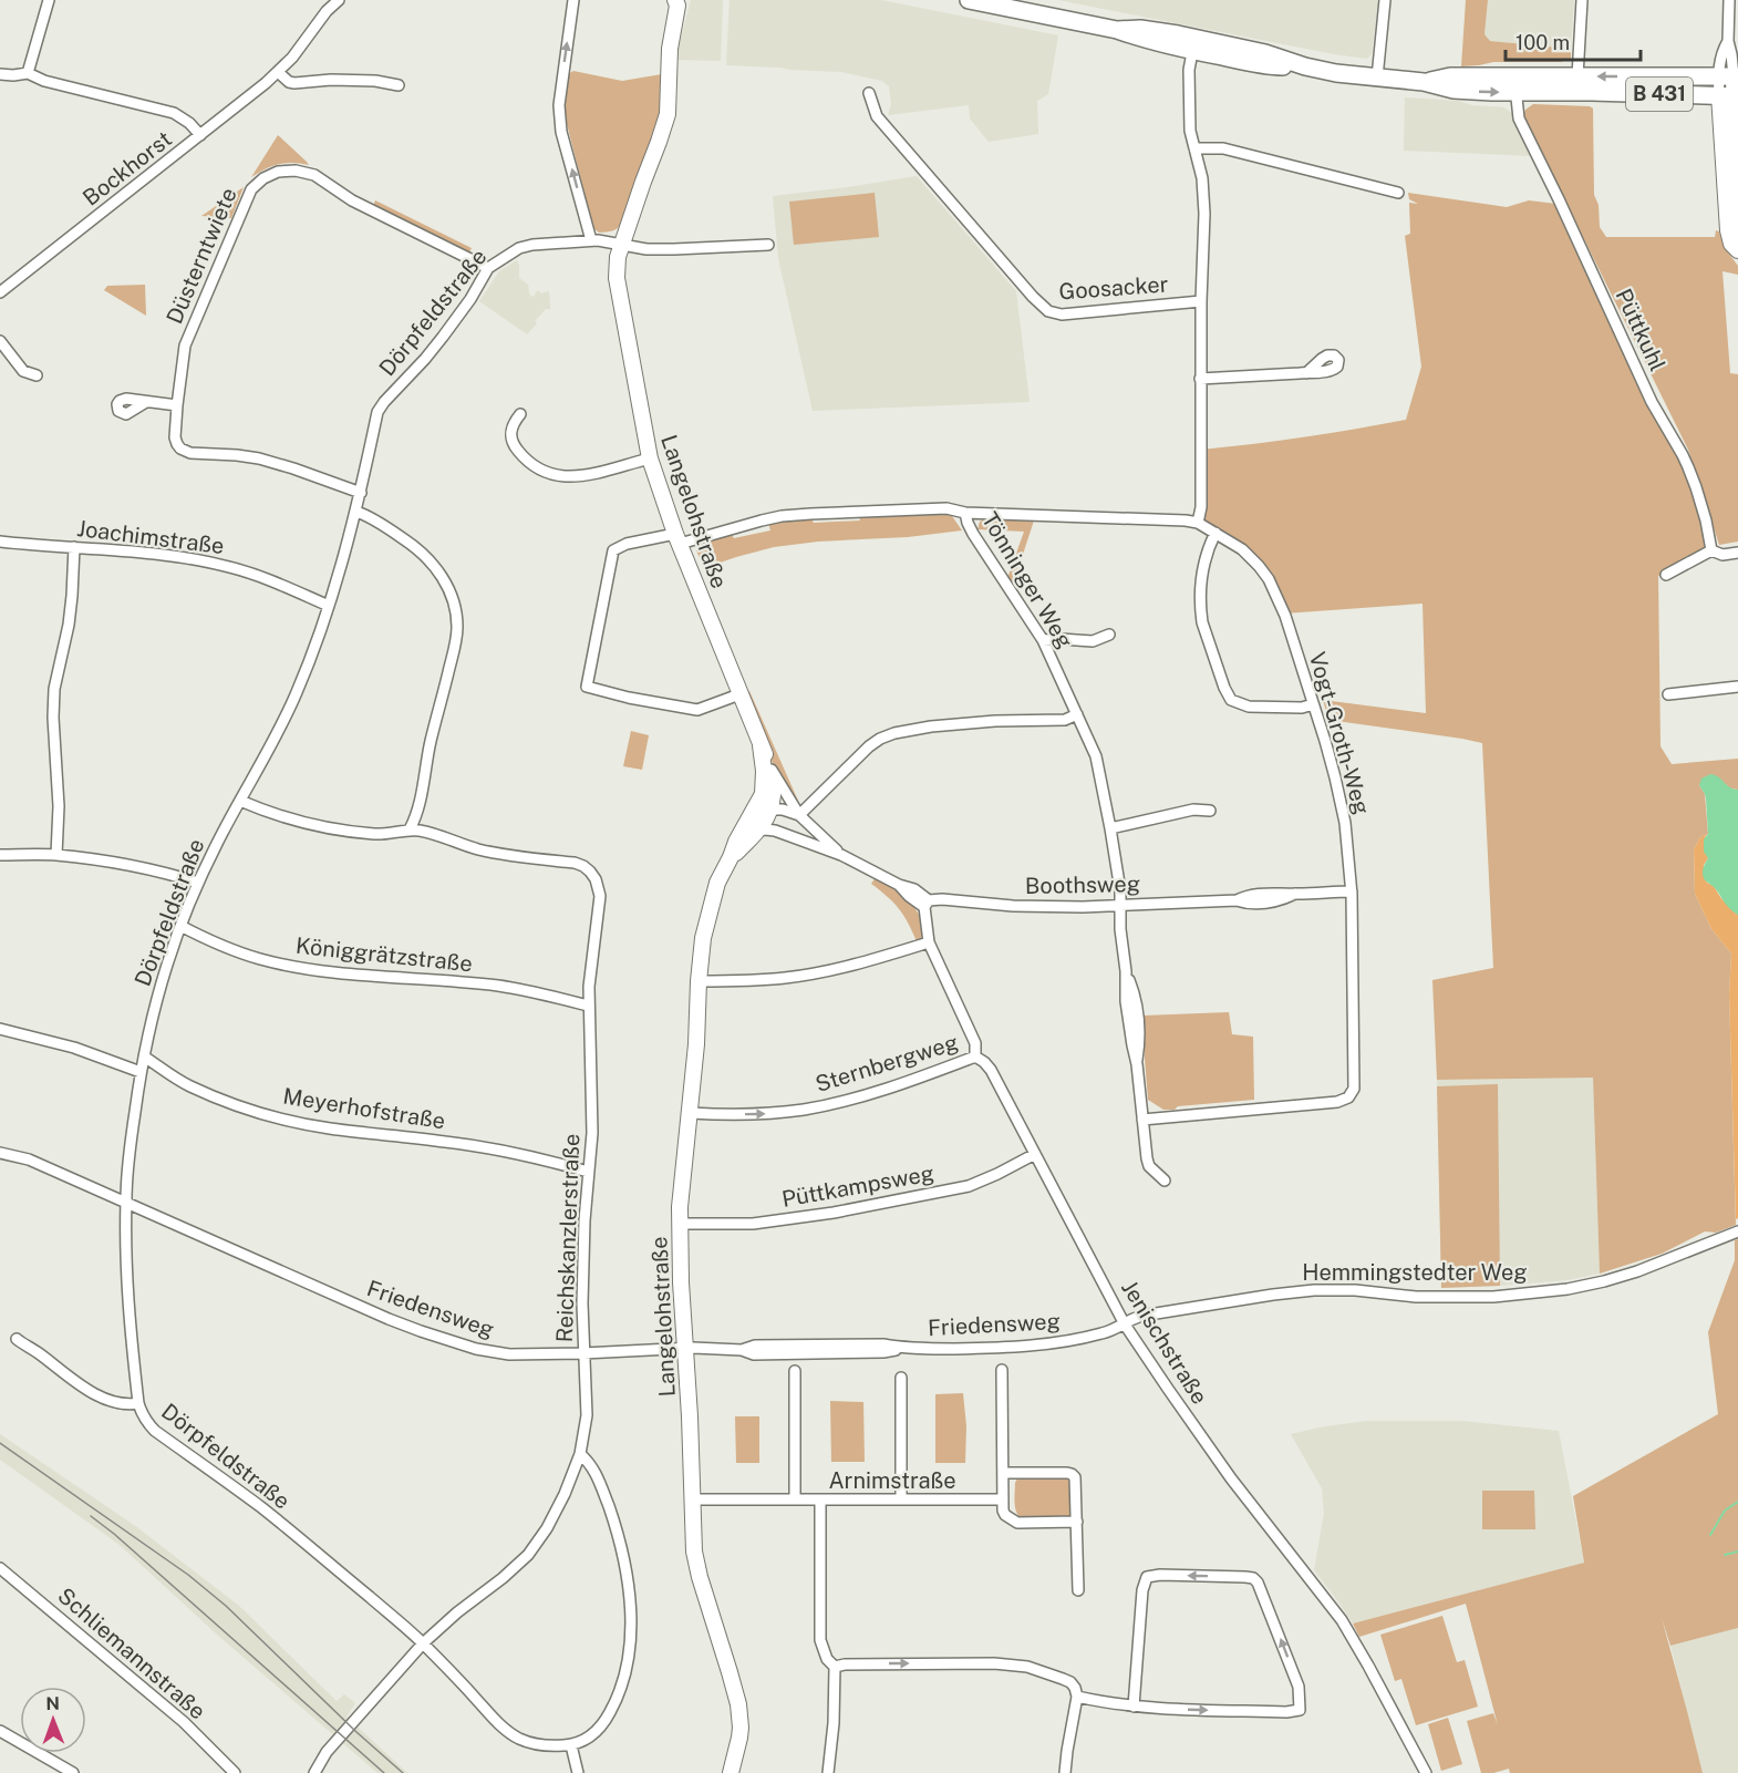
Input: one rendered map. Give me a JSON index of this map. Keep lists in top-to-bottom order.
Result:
{
  "streets": {
    "main road": ["B 431"],
    "street": [
      "Bockhorst",
      "Düsterntwiete",
      "Goosacker",
      "Dörpfeldstraße",
      "Püttkuhl",
      "Langelohstraße",
      "Joachimstraße",
      "Tönninger Weg",
      "Vogt-Groth-Weg",
      "Boothsweg",
      "Königgrätzstraße",
      "Sternbergweg",
      "Meyerhofstraße",
      "Püttkampsweg",
      "Reichskanzlerstraße",
      "Hemmingstedter Weg",
      "Friedensweg",
      "Jenischstraße",
      "Arnimstraße",
      "Schliemannstraße"
    ]
  },
  "crossings": [
    ["B 431", "Goosacker"],
    ["B 431", "Püttkuhl"],
    ["Düsterntwiete", "Dörpfeldstraße"],
    ["Dörpfeldstraße", "Langelohstraße"],
    ["Dörpfeldstraße", "Joachimstraße"],
    ["Dörpfeldstraße", "Königgrätzstraße"],
    ["Dörpfeldstraße", "Meyerhofstraße"],
    ["Dörpfeldstraße", "Reichskanzlerstraße"],
    ["Dörpfeldstraße", "Friedensweg"],
    ["Langelohstraße", "Tönninger Weg"],
    ["Langelohstraße", "Sternbergweg"],
    ["Langelohstraße", "Püttkampsweg"],
    ["Langelohstraße", "Friedensweg"],
    ["Langelohstraße", "Arnimstraße"],
    ["Tönninger Weg", "Vogt-Groth-Weg"],
    ["Tönninger Weg", "Boothsweg"],
    ["Vogt-Groth-Weg", "Boothsweg"],
    ["Boothsweg", "Jenischstraße"],
    ["Königgrätzstraße", "Reichskanzlerstraße"],
    ["Sternbergweg", "Jenischstraße"],
    ["Meyerhofstraße", "Reichskanzlerstraße"],
    ["Püttkampsweg", "Jenischstraße"],
    ["Reichskanzlerstraße", "Friedensweg"],
    ["Hemmingstedter Weg", "Friedensweg"],
    ["Hemmingstedter Weg", "Jenischstraße"],
    ["Friedensweg", "Jenischstraße"]
  ],
  "one_way": ["Sternbergweg"],
  "scale_bar": "100 m",
  "north": "top"
}
